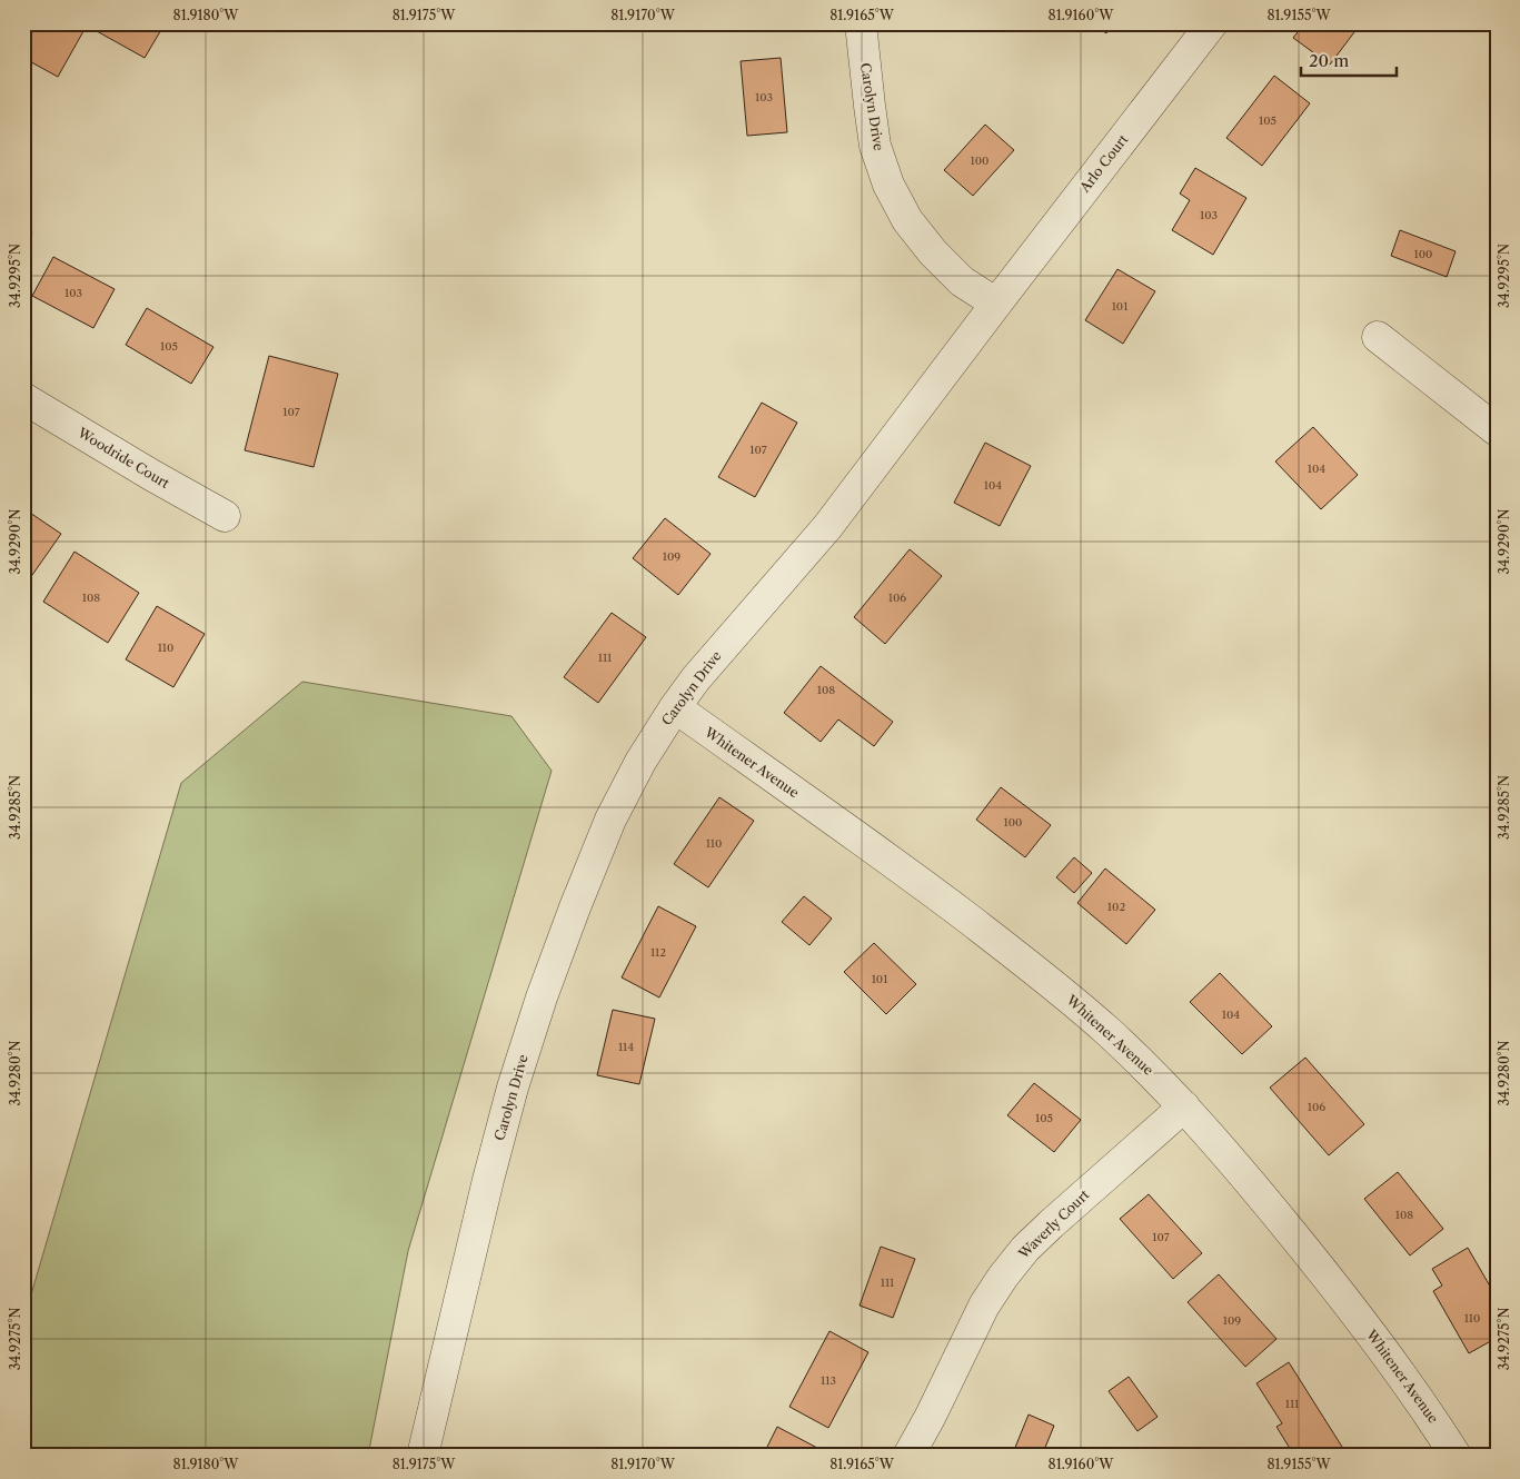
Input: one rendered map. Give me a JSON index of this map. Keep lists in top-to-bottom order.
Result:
{
  "streets": {
    "street": [
      "Carolyn Drive",
      "Arlo Court",
      "Woodride Court",
      "Whitener Avenue",
      "Waverly Court"
    ]
  },
  "crossings": [
    ["Carolyn Drive", "Arlo Court"],
    ["Carolyn Drive", "Whitener Avenue"],
    ["Whitener Avenue", "Waverly Court"]
  ],
  "house_numbers": [
    "103",
    "105",
    "100",
    "103",
    "100",
    "103",
    "101",
    "105",
    "107",
    "107",
    "104",
    "104",
    "109",
    "108",
    "106",
    "110",
    "111",
    "108",
    "100",
    "110",
    "102",
    "112",
    "101",
    "104",
    "114",
    "106",
    "105",
    "108",
    "107",
    "111",
    "110",
    "109",
    "113",
    "111"
  ],
  "scale_bar": "20 m",
  "coordinates": [
    "81.9180°W",
    "81.9175°W",
    "81.9170°W",
    "81.9165°W",
    "81.9160°W",
    "81.9155°W",
    "34.9295°N",
    "34.9290°N",
    "34.9285°N",
    "34.9280°N",
    "34.9275°N"
  ]
}
